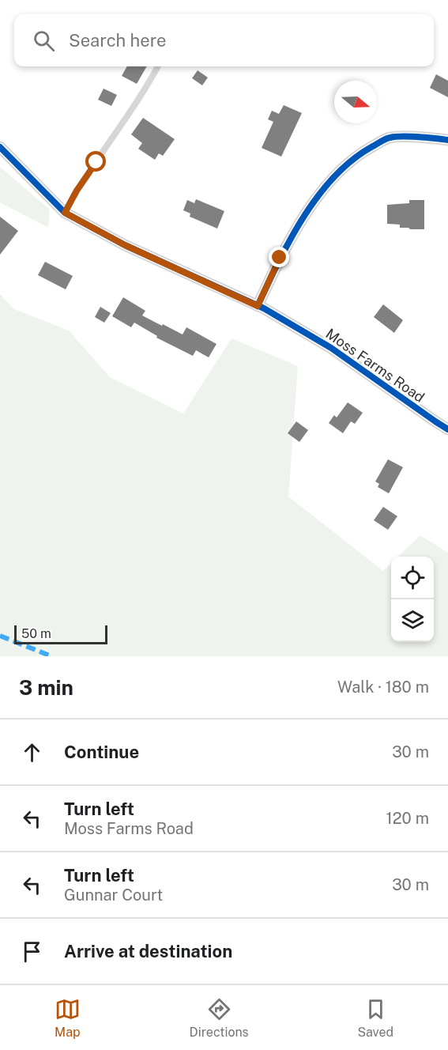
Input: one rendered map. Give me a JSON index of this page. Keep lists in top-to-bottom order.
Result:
{
  "streets": {
    "street": ["Moss Farms Road"]
  },
  "scale_bar": "50 m",
  "north": "right",
  "page": {
    "search": "Search here",
    "scale": "50 m",
    "heading": ["3 min", "Walk · 180 m"],
    "list": [
      ["Continue", "30 m"],
      ["Turn left", "Moss Farms Road", "120 m"],
      ["Turn left", "Gunnar Court", "30 m"],
      "Arrive at destination"
    ],
    "nav": ["Map", "Directions", "Saved"]
  }
}
